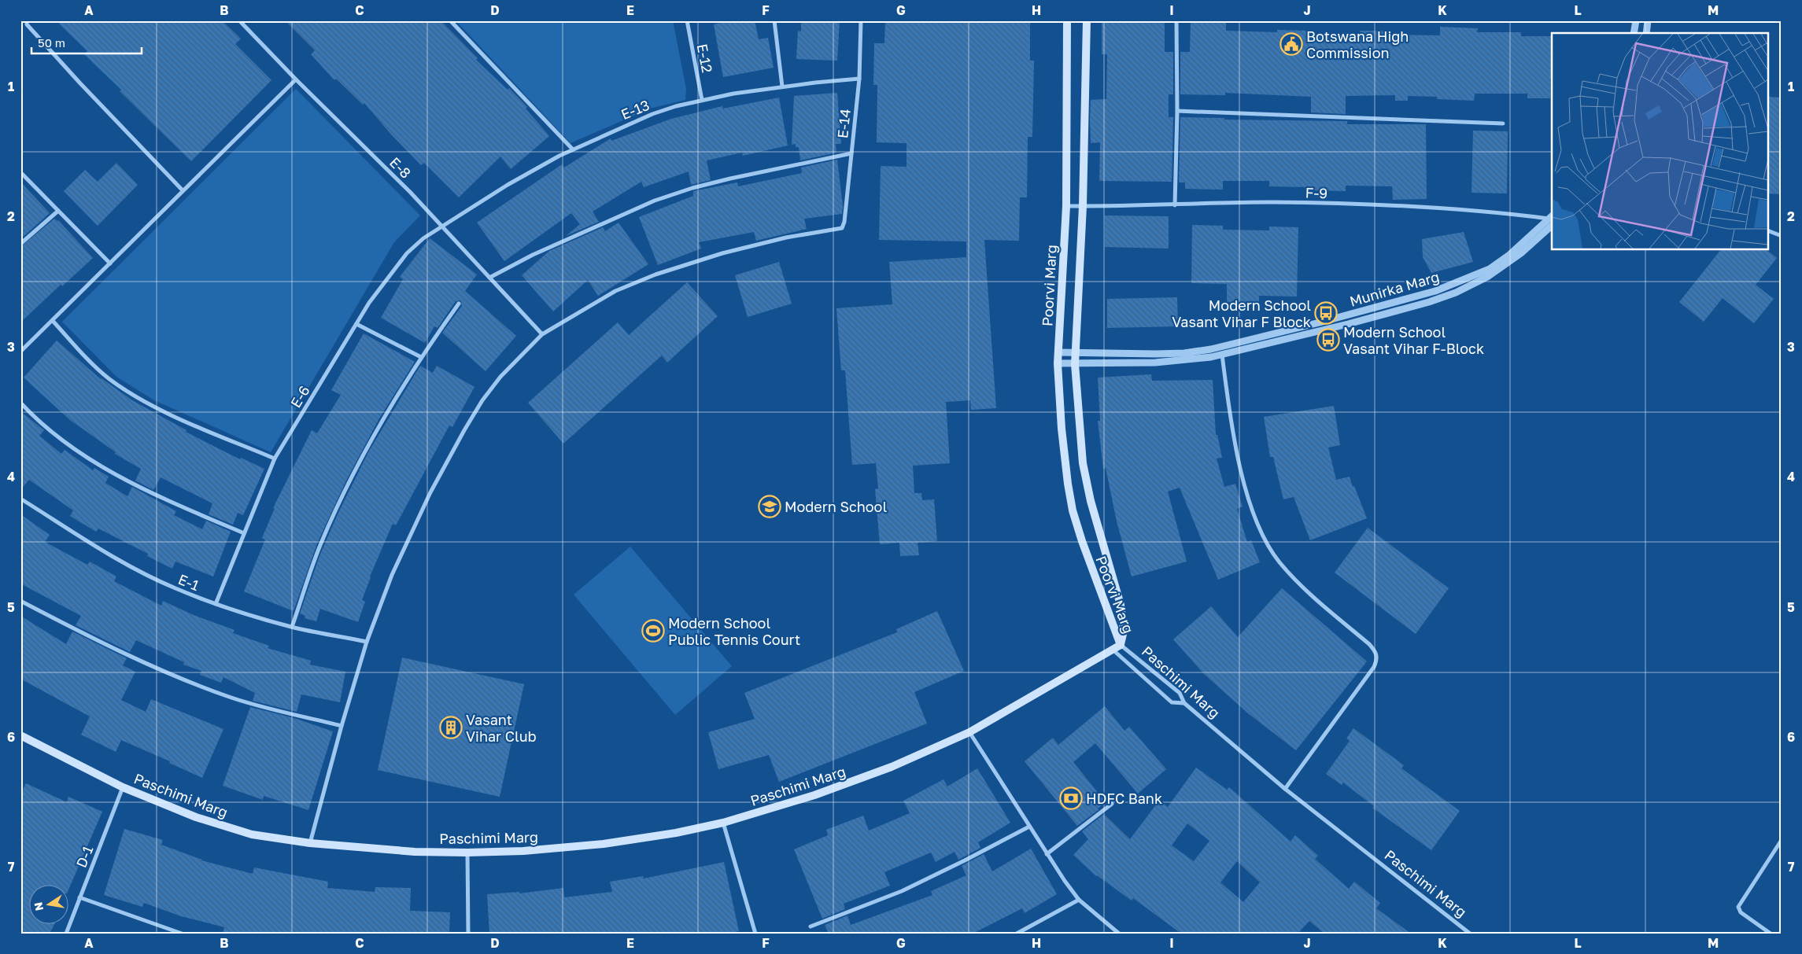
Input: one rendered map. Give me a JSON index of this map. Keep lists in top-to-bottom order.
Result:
{
  "streets": {
    "main road": ["Poorvi Marg", "Paschimi Marg"],
    "street": [
      "E-12",
      "E-13",
      "E-14",
      "E-8",
      "F-9",
      "Munirka Marg",
      "E-6",
      "E-1",
      "D-1"
    ]
  },
  "crossings": [
    ["E-12", "E-13"],
    ["E-13", "E-14"],
    ["E-13", "E-8"],
    ["E-13", "E-6"],
    ["E-14", "E-8"],
    ["E-8", "E-6"],
    ["F-9", "Poorvi Marg"],
    ["F-9", "Munirka Marg"],
    ["Poorvi Marg", "Munirka Marg"],
    ["Poorvi Marg", "Paschimi Marg"],
    ["E-6", "E-1"],
    ["Paschimi Marg", "D-1"]
  ],
  "places": {
    "public building": ["Botswana High Commission"],
    "bus stop": ["Modern School Vasant Vihar F Block", "Modern School Vasant Vihar F-Block"],
    "school or university": ["Modern School"],
    "sports": ["Modern School Public Tennis Court"],
    "building": ["Vasant Vihar Club"],
    "bank": ["HDFC Bank"]
  },
  "scale_bar": "50 m",
  "north": "left",
  "grid": {
    "columns": [
      "A",
      "B",
      "C",
      "D",
      "E",
      "F",
      "G",
      "H",
      "I",
      "J",
      "K",
      "L",
      "M"
    ],
    "rows": [
      "1",
      "2",
      "3",
      "4",
      "5",
      "6",
      "7"
    ]
  }
}
